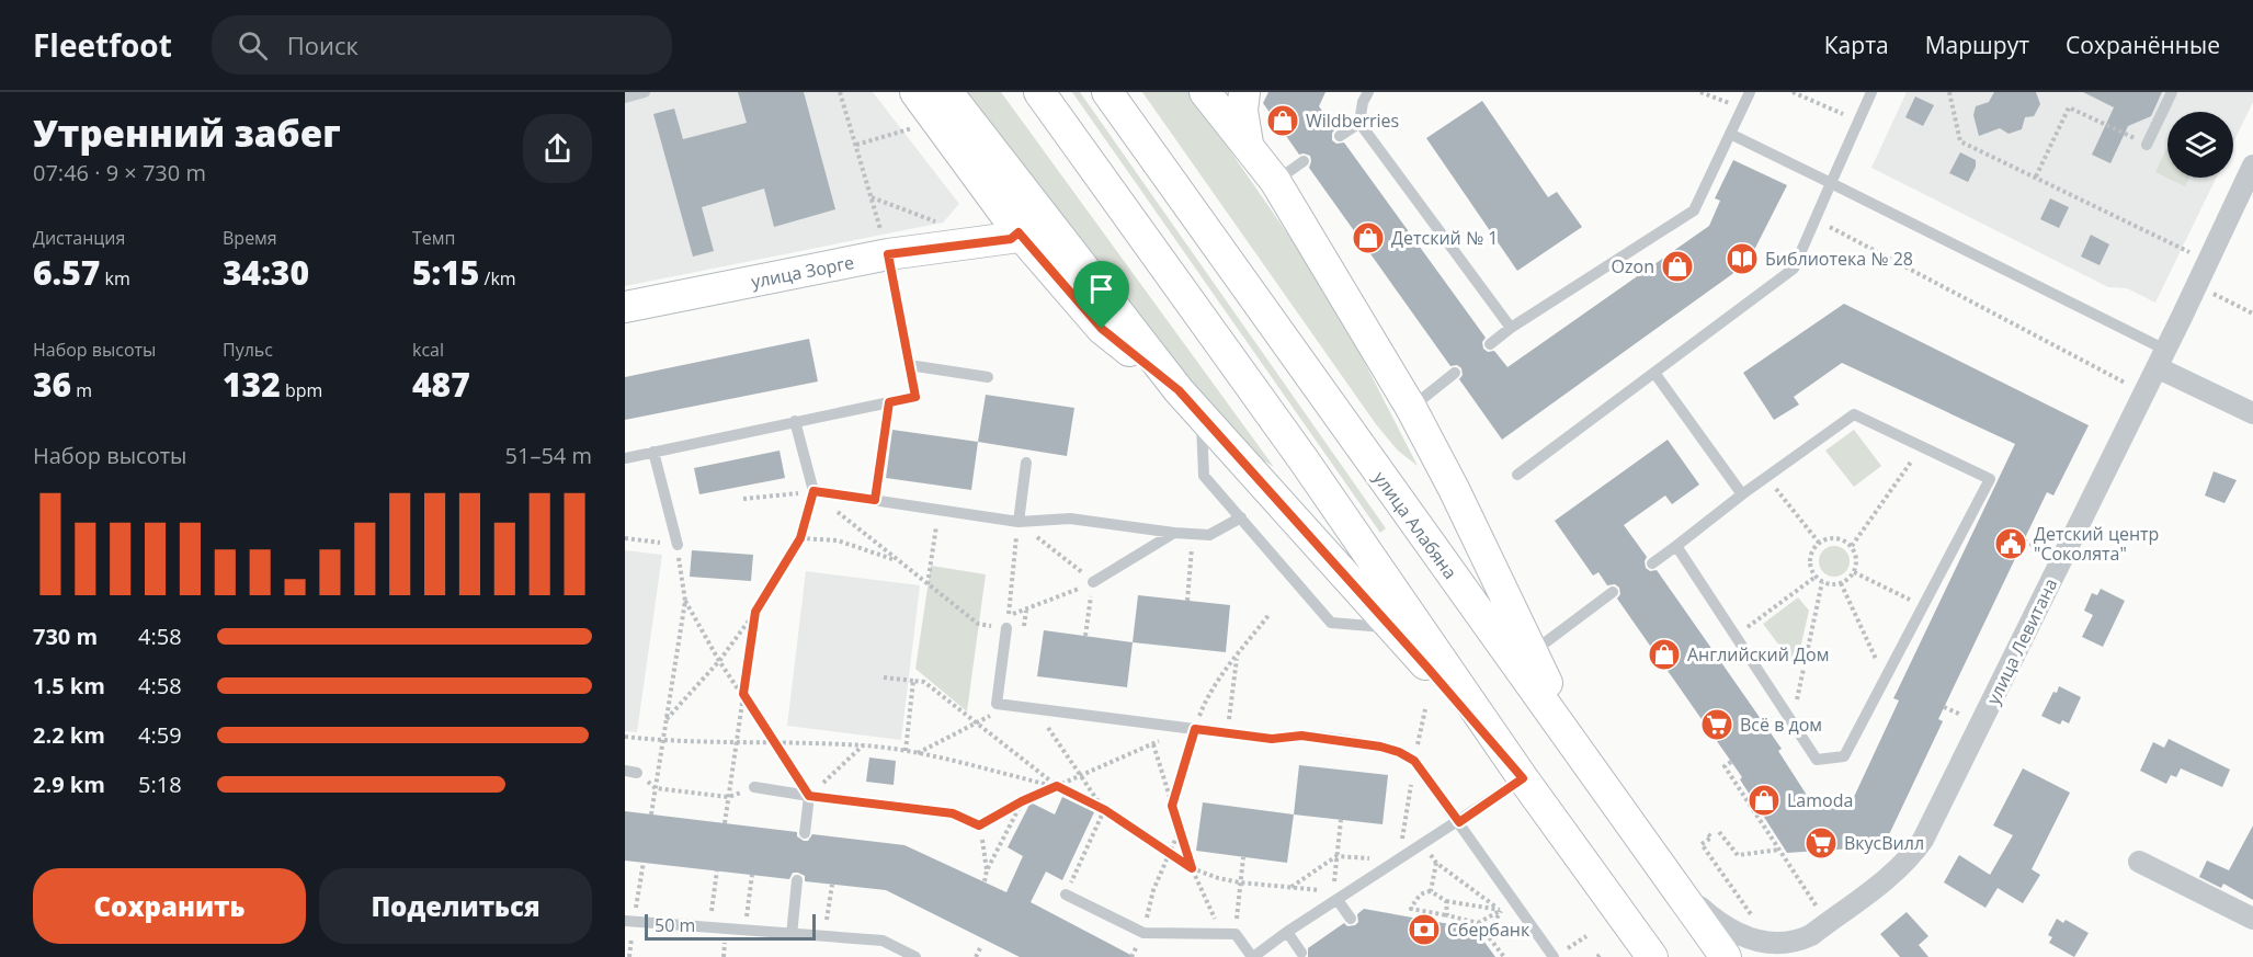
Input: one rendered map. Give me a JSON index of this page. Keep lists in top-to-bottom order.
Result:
{
  "streets": {
    "main road": ["улица Зорге", "улица Алабяна"],
    "street": ["улица Левитана"]
  },
  "crossings": [
    ["улица Алабяна", "улица Левитана"]
  ],
  "places": {
    "shop": [
      "Wildberries",
      "Детский № 1",
      "Ozon",
      "Английский Дом",
      "Lamoda"
    ],
    "library": ["Библиотека № 28"],
    "public building": ["Детский центр \"Соколята\""],
    "supermarket": ["Всё в дом", "ВкусВилл"],
    "bank": ["Сбербанк"]
  },
  "scale_bar": "50 m",
  "page": {
    "header": "Fleetfoot",
    "search": "Поиск",
    "nav": ["Карта", "Маршрут", "Сохранённые"],
    "heading": ["Утренний забег", "07:46 · 9 × 730 m"],
    "stats": [
      ["Дистанция", "6.57 km"],
      ["Время", "34:30"],
      ["Темп", "5:15 /km"],
      ["Набор высоты", "36 m"],
      ["Пульс", "132 bpm"],
      ["kcal", "487"]
    ],
    "chart": ["Набор высоты", "51–54 m"],
    "list": [
      {
        "name": "730 m",
        "note": "4:58"
      },
      {
        "name": "1.5 km",
        "note": "4:58"
      },
      {
        "name": "2.2 km",
        "note": "4:59"
      },
      {
        "name": "2.9 km",
        "note": "5:18"
      }
    ],
    "buttons": ["Сохранить", "Поделиться"],
    "scale": "50 m"
  }
}
